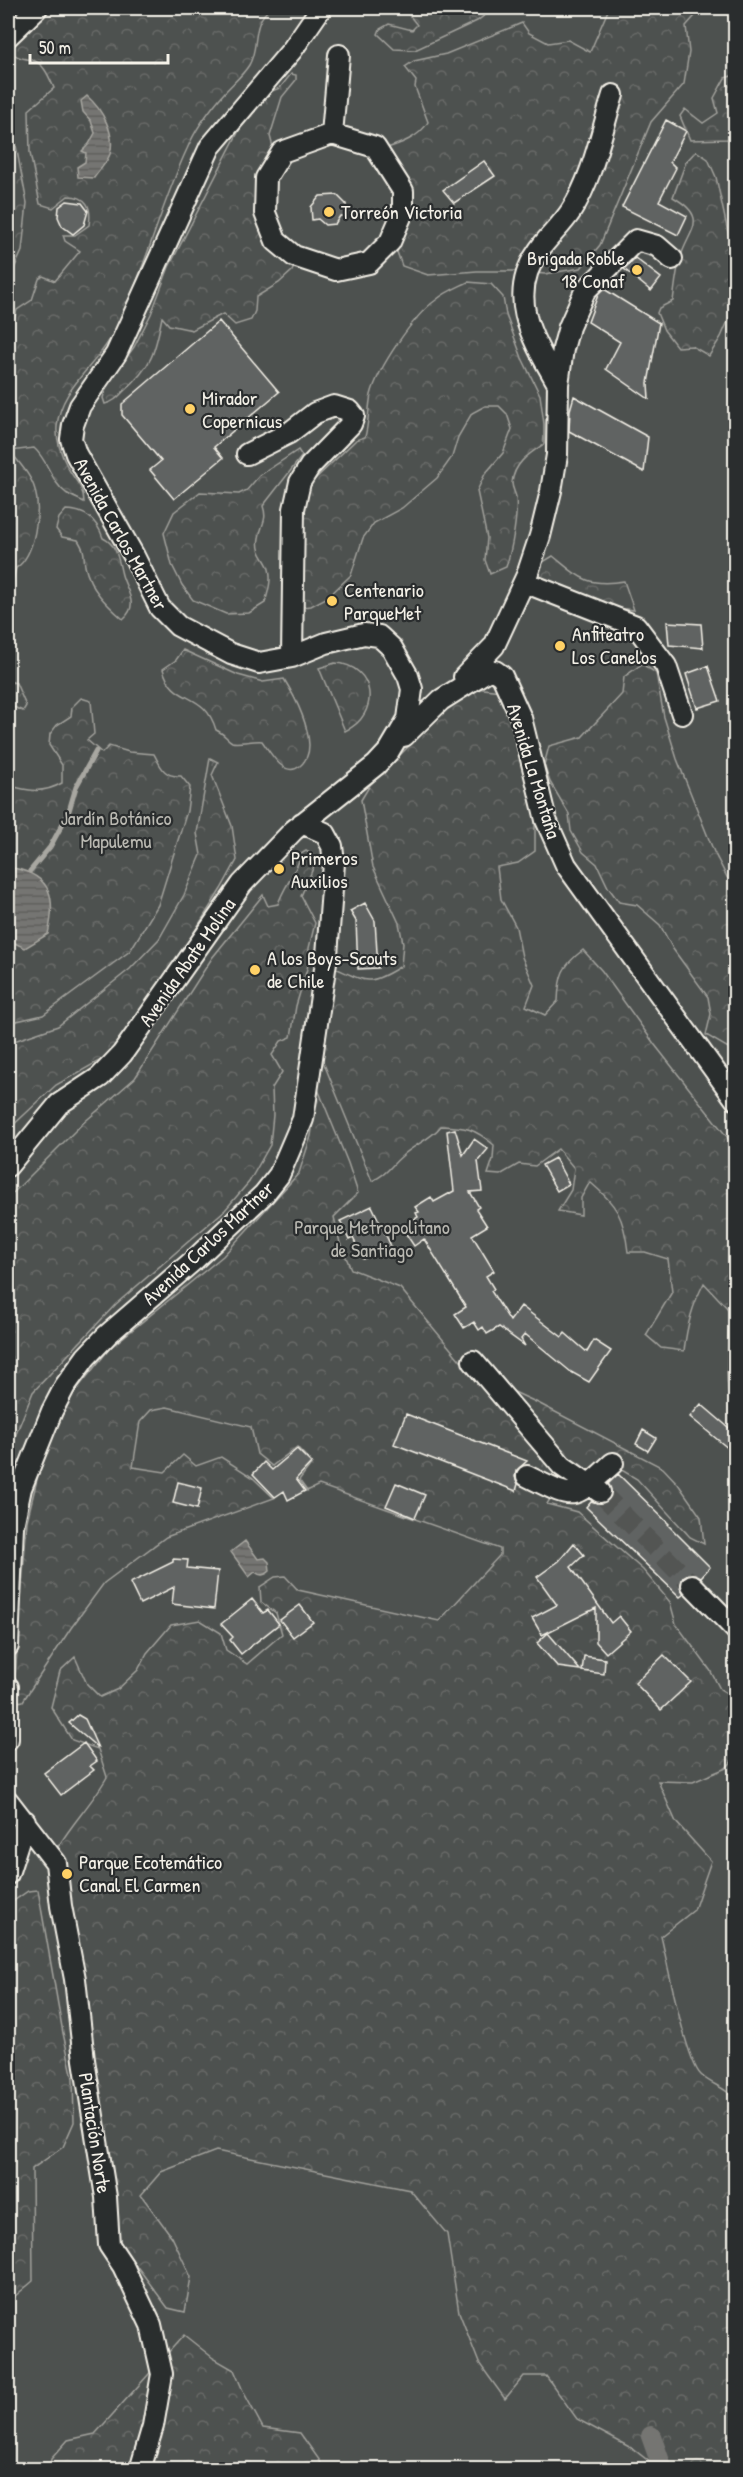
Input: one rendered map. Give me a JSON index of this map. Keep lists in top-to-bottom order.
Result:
{
  "streets": {
    "street": [
      "Avenida Carlos Martner",
      "Avenida La Montaña",
      "Avenida Abate Molina",
      "Plantación Norte"
    ]
  },
  "crossings": [
    ["Avenida Carlos Martner", "Avenida La Montaña"],
    ["Avenida Carlos Martner", "Avenida Abate Molina"],
    ["Avenida La Montaña", "Avenida Abate Molina"]
  ],
  "parks": ["Jardín Botánico Mapulemu", "Parque Metropolitano de Santiago"],
  "places": [
    "Torreón Victoria",
    "Brigada Roble 18 Conaf",
    "Mirador Copernicus",
    "Centenario ParqueMet",
    "Anfiteatro Los Canelos",
    "Primeros Auxilios",
    "A los Boys-Scouts de Chile",
    "Parque Ecotemático Canal El Carmen"
  ],
  "scale_bar": "50 m"
}
